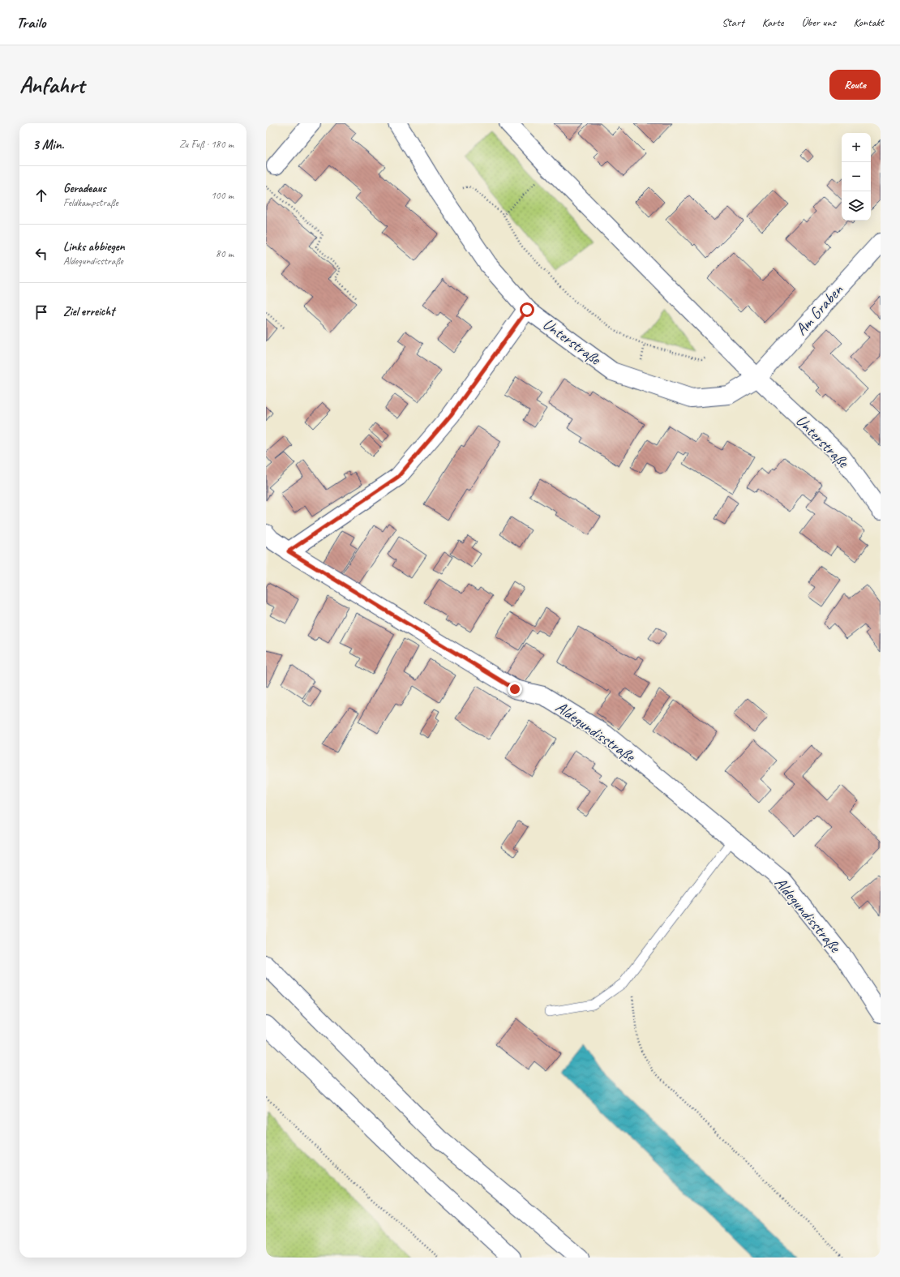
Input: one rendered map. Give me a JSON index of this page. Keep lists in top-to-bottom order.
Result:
{
  "streets": {
    "main road": ["Am Graben", "Unterstraße", "Aldegundisstraße"]
  },
  "crossings": [
    ["Am Graben", "Unterstraße"]
  ],
  "page": {
    "header": "Trailo",
    "nav": [
      "Start",
      "Karte",
      "Über uns",
      "Kontakt"
    ],
    "buttons": "Route",
    "title": "Anfahrt",
    "heading": ["3 Min.", "Zu Fuß · 180 m"],
    "map_buttons": ["+", "−"],
    "list": [
      ["Geradeaus", "Feldkampstraße", "100 m"],
      ["Links abbiegen", "Aldegundisstraße", "80 m"],
      "Ziel erreicht"
    ]
  }
}
